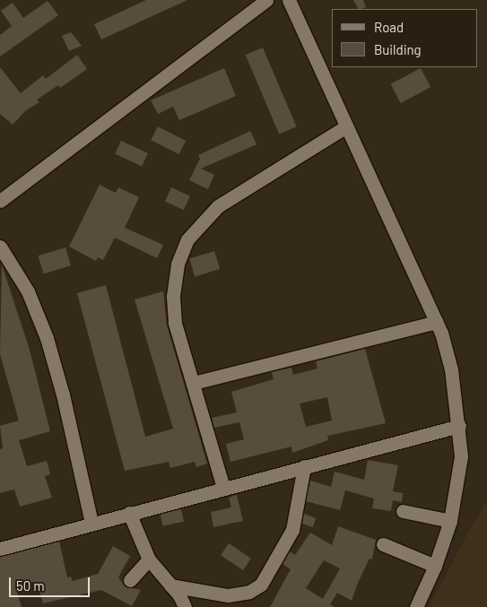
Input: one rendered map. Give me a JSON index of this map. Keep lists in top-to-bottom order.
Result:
{
  "legend": ["Road", "Building"],
  "scale_bar": "50 m"
}
